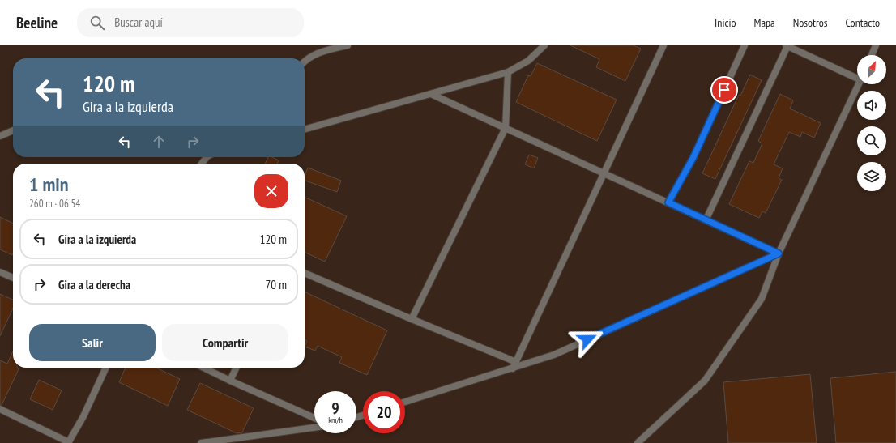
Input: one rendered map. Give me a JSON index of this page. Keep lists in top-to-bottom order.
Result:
{
  "north": "top right",
  "page": {
    "header": "Beeline",
    "search": "Buscar aquí",
    "nav": [
      "Inicio",
      "Mapa",
      "Nosotros",
      "Contacto"
    ],
    "turn": ["120 m", "Gira a la izquierda"],
    "heading": ["1 min", "260 m · 06:54"],
    "list": [
      {
        "name": "Gira a la izquierda",
        "value": "120 m"
      },
      {
        "name": "Gira a la derecha",
        "value": "70 m"
      }
    ],
    "buttons": ["Salir", "Compartir"],
    "speed": "9 km/h",
    "limit": "20"
  }
}
